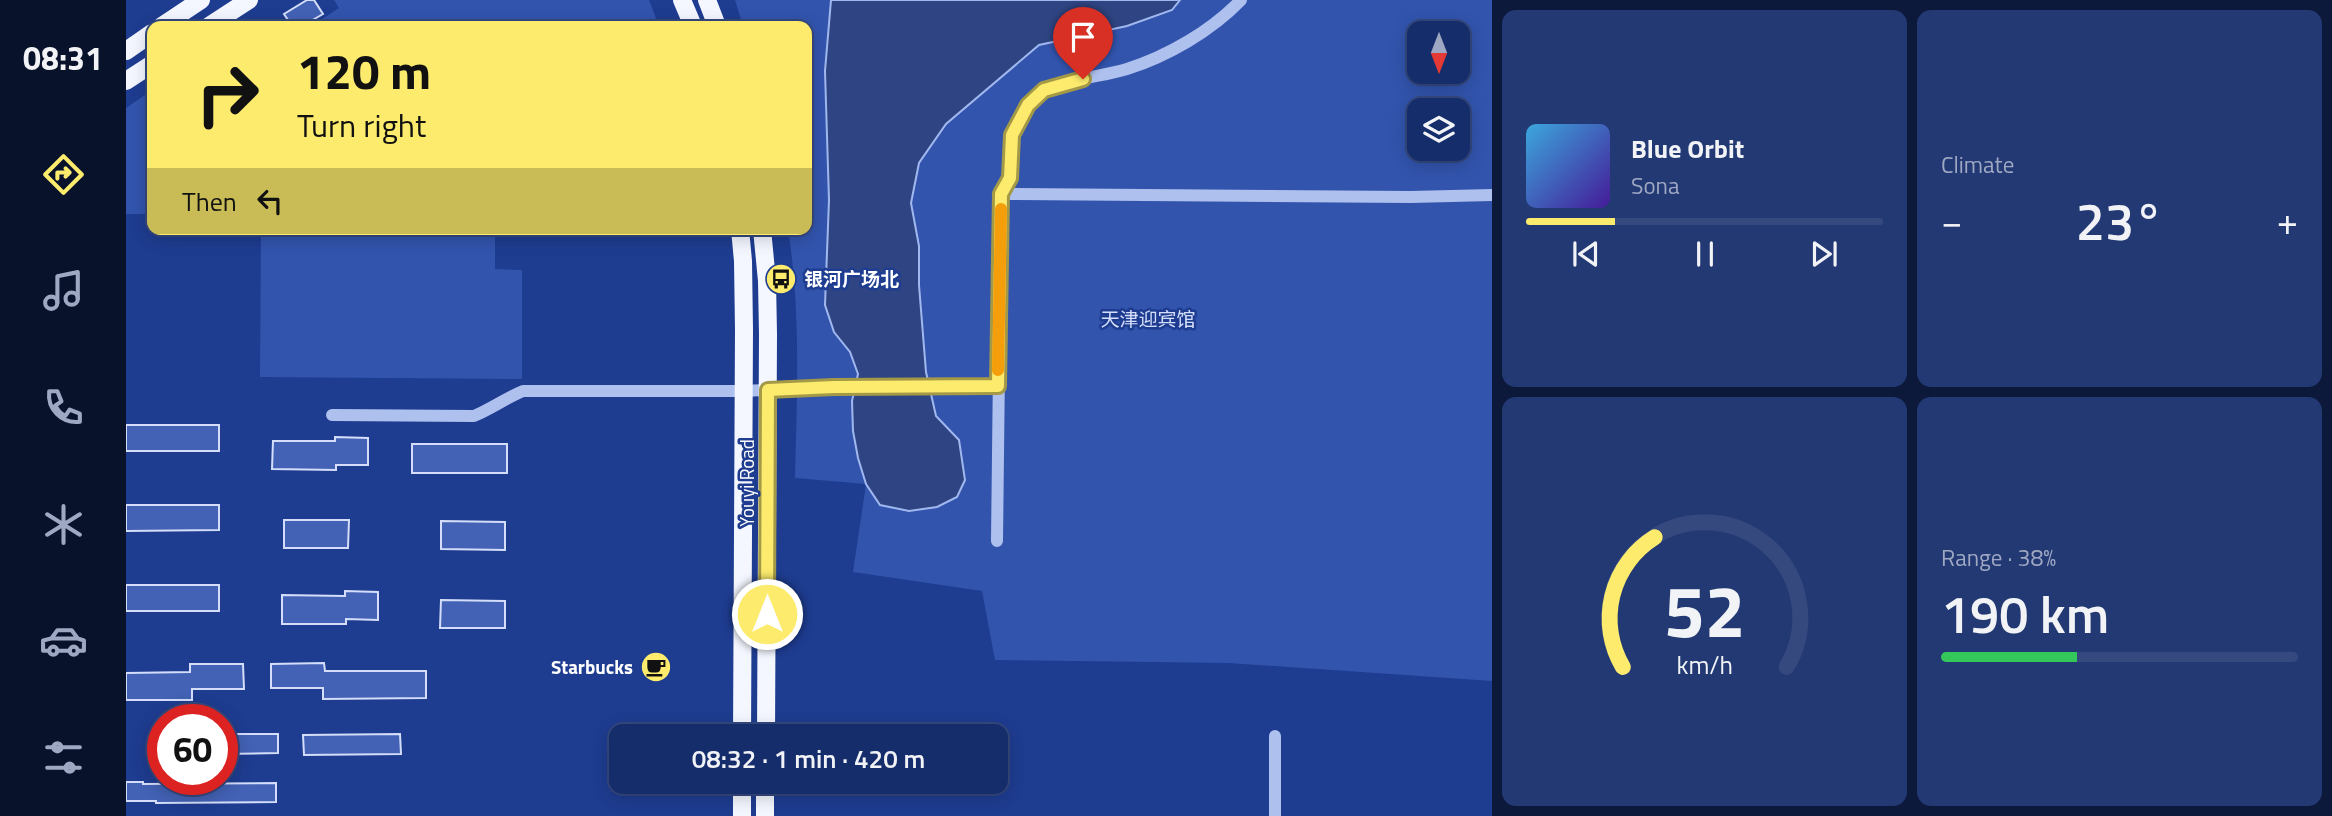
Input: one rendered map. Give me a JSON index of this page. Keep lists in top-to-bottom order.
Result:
{
  "streets": {
    "main road": ["Youyi Road"]
  },
  "parks": ["天津迎宾馆"],
  "places": {
    "bus stop": ["银河广场北"],
    "cafe": ["Starbucks"]
  },
  "north": "bottom",
  "page": {
    "tabs": "08:31",
    "tile": [
      "Climate",
      ["Range · 38%", "190 km"]
    ],
    "turn": ["120 m", "Turn right"],
    "song": ["Blue Orbit", "Sona"],
    "then": "Then",
    "heat": ["−", "23°", "+"],
    "limit": "60",
    "trip": "08:32 · 1 min · 420 m",
    "gauge": ["52", "km/h"]
  }
}
